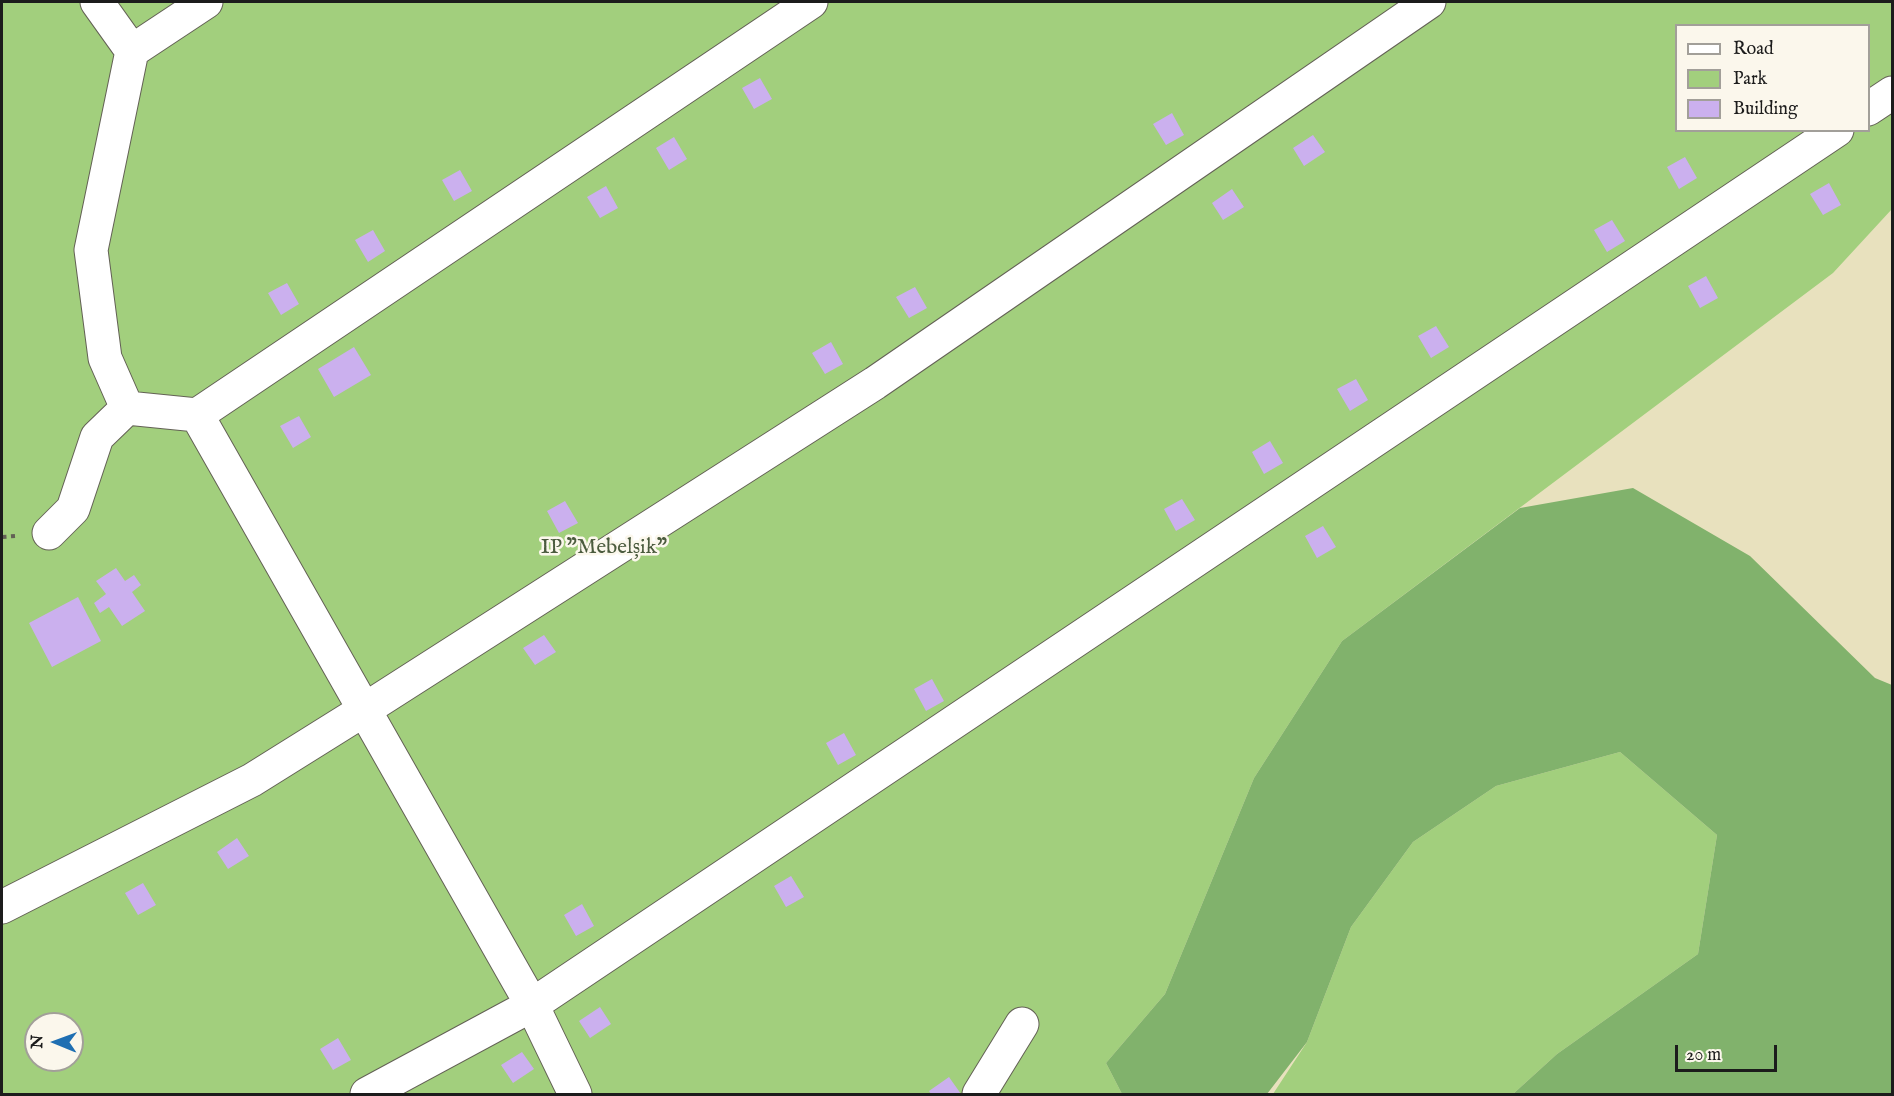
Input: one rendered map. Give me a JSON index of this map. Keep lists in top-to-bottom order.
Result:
{
  "parks": ["IP \"Mebelșik\""],
  "legend": ["Road", "Park", "Building"],
  "scale_bar": "20 m",
  "north": "left"
}
